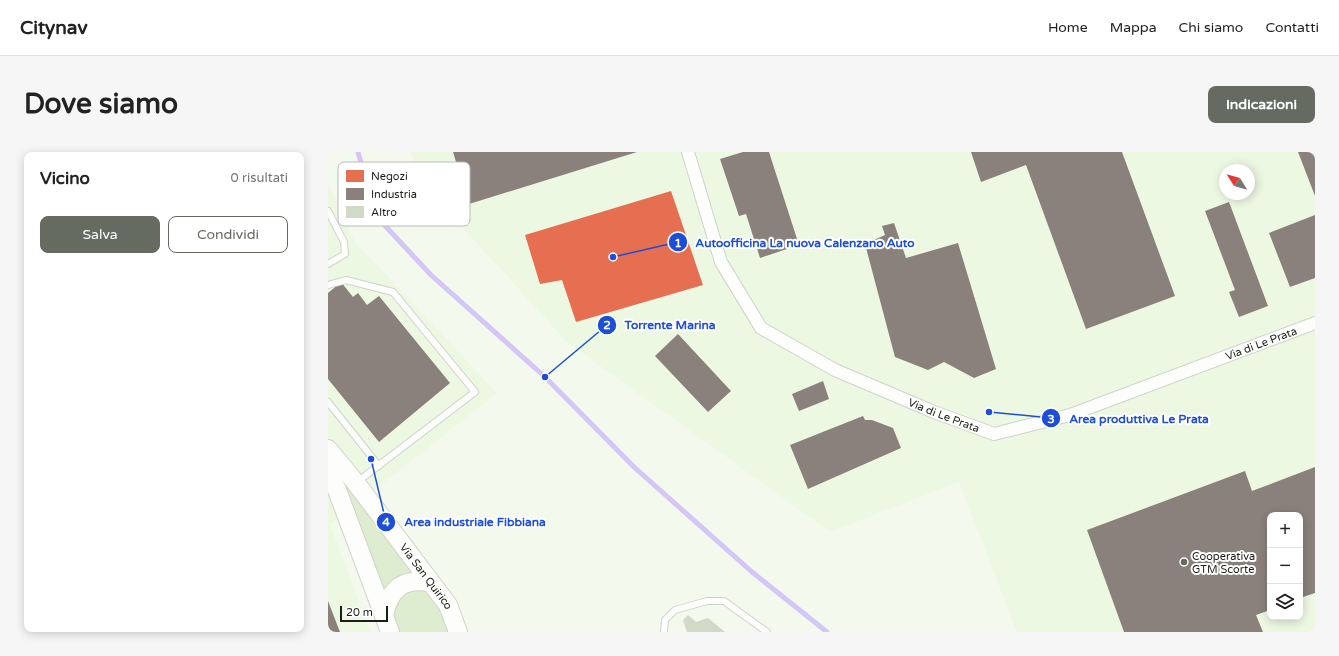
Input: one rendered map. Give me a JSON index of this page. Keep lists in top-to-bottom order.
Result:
{
  "streets": {
    "street": ["Via di Le Prata", "Via San Quirico"]
  },
  "places": [
    "Autoofficina La nuova Calenzano Auto",
    "Torrente Marina",
    "Area produttiva Le Prata",
    "Area industriale Fibbiana",
    "Cooperativa GTM Scorte"
  ],
  "legend": ["Negozi", "Industria", "Altro"],
  "scale_bar": "20 m",
  "north": "top left",
  "page": {
    "header": "Citynav",
    "nav": [
      "Home",
      "Mappa",
      "Chi siamo",
      "Contatti"
    ],
    "buttons": [
      "Indicazioni",
      ["Salva", "Condividi"]
    ],
    "title": "Dove siamo",
    "heading": ["Vicino", "0 risultati"],
    "map_buttons": ["+", "−"],
    "scale": "20 m"
  }
}
